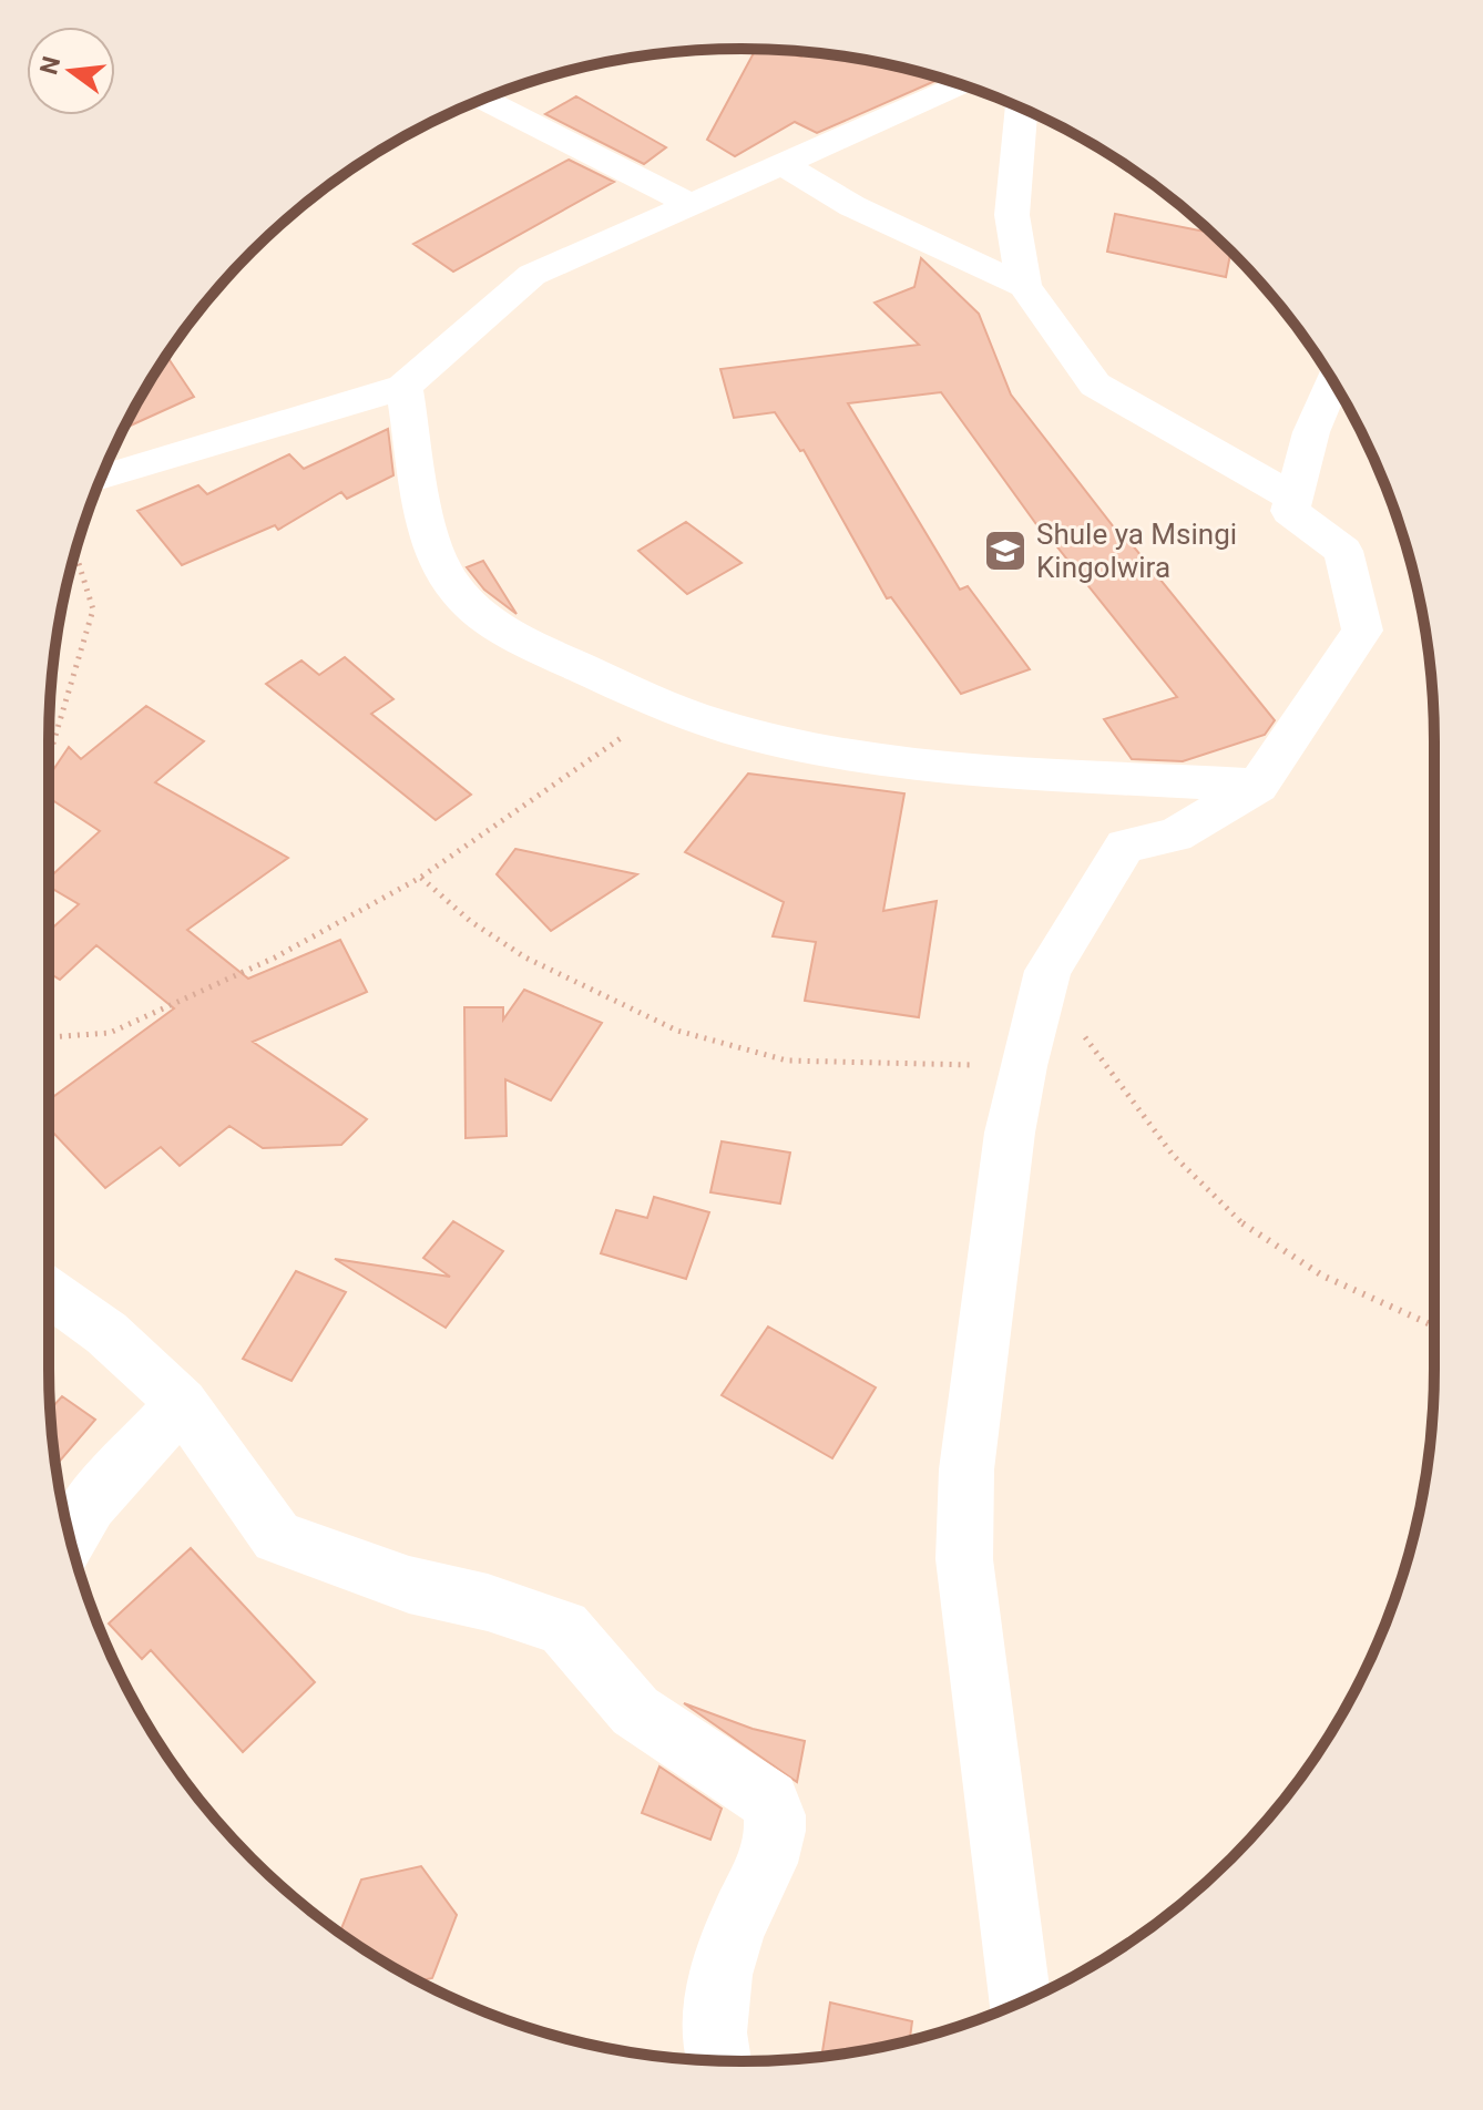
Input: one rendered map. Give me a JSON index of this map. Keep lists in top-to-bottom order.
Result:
{
  "places": {
    "school or university": ["Shule ya Msingi Kingolwira"]
  },
  "north": "left"
}
